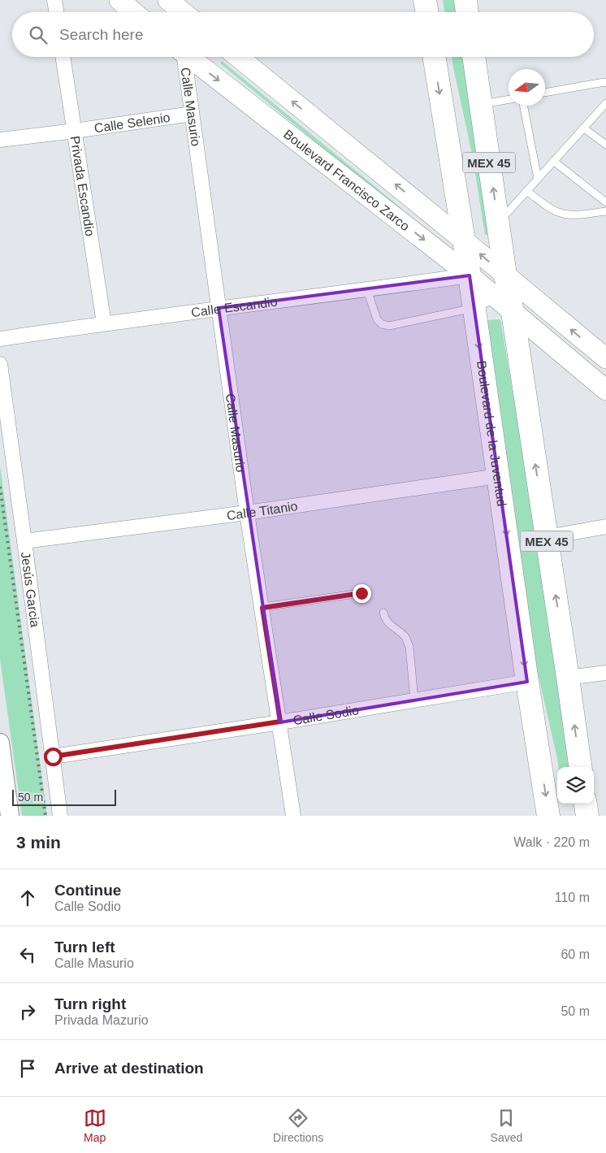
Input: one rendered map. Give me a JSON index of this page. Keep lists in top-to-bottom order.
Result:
{
  "streets": {
    "main road": ["MEX 45", "Boulevard Francisco Zarco", "Boulevard de la Juventud"],
    "street": [
      "Calle Masurio",
      "Calle Selenio",
      "Privada Escandio",
      "Calle Escandio",
      "Calle Titanio",
      "Jesús Garcia",
      "Calle Sodio"
    ]
  },
  "crossings": [
    ["Calle Masurio", "Calle Selenio"],
    ["Calle Masurio", "Calle Escandio"],
    ["Calle Masurio", "Calle Titanio"],
    ["Calle Masurio", "Calle Sodio"],
    ["Calle Selenio", "Privada Escandio"],
    ["MEX 45", "Boulevard Francisco Zarco"],
    ["Boulevard Francisco Zarco", "Calle Escandio"],
    ["Boulevard Francisco Zarco", "Boulevard de la Juventud"],
    ["Privada Escandio", "Calle Escandio"],
    ["Calle Escandio", "Boulevard de la Juventud"],
    ["Boulevard de la Juventud", "Calle Titanio"],
    ["Boulevard de la Juventud", "Calle Sodio"],
    ["Calle Titanio", "Jesús Garcia"],
    ["Jesús Garcia", "Calle Sodio"]
  ],
  "scale_bar": "50 m",
  "north": "left",
  "page": {
    "search": "Search here",
    "scale": "50 m",
    "heading": ["3 min", "Walk · 220 m"],
    "list": [
      ["Continue", "Calle Sodio", "110 m"],
      ["Turn left", "Calle Masurio", "60 m"],
      ["Turn right", "Privada Mazurio", "50 m"],
      "Arrive at destination"
    ],
    "nav": ["Map", "Directions", "Saved"]
  }
}
